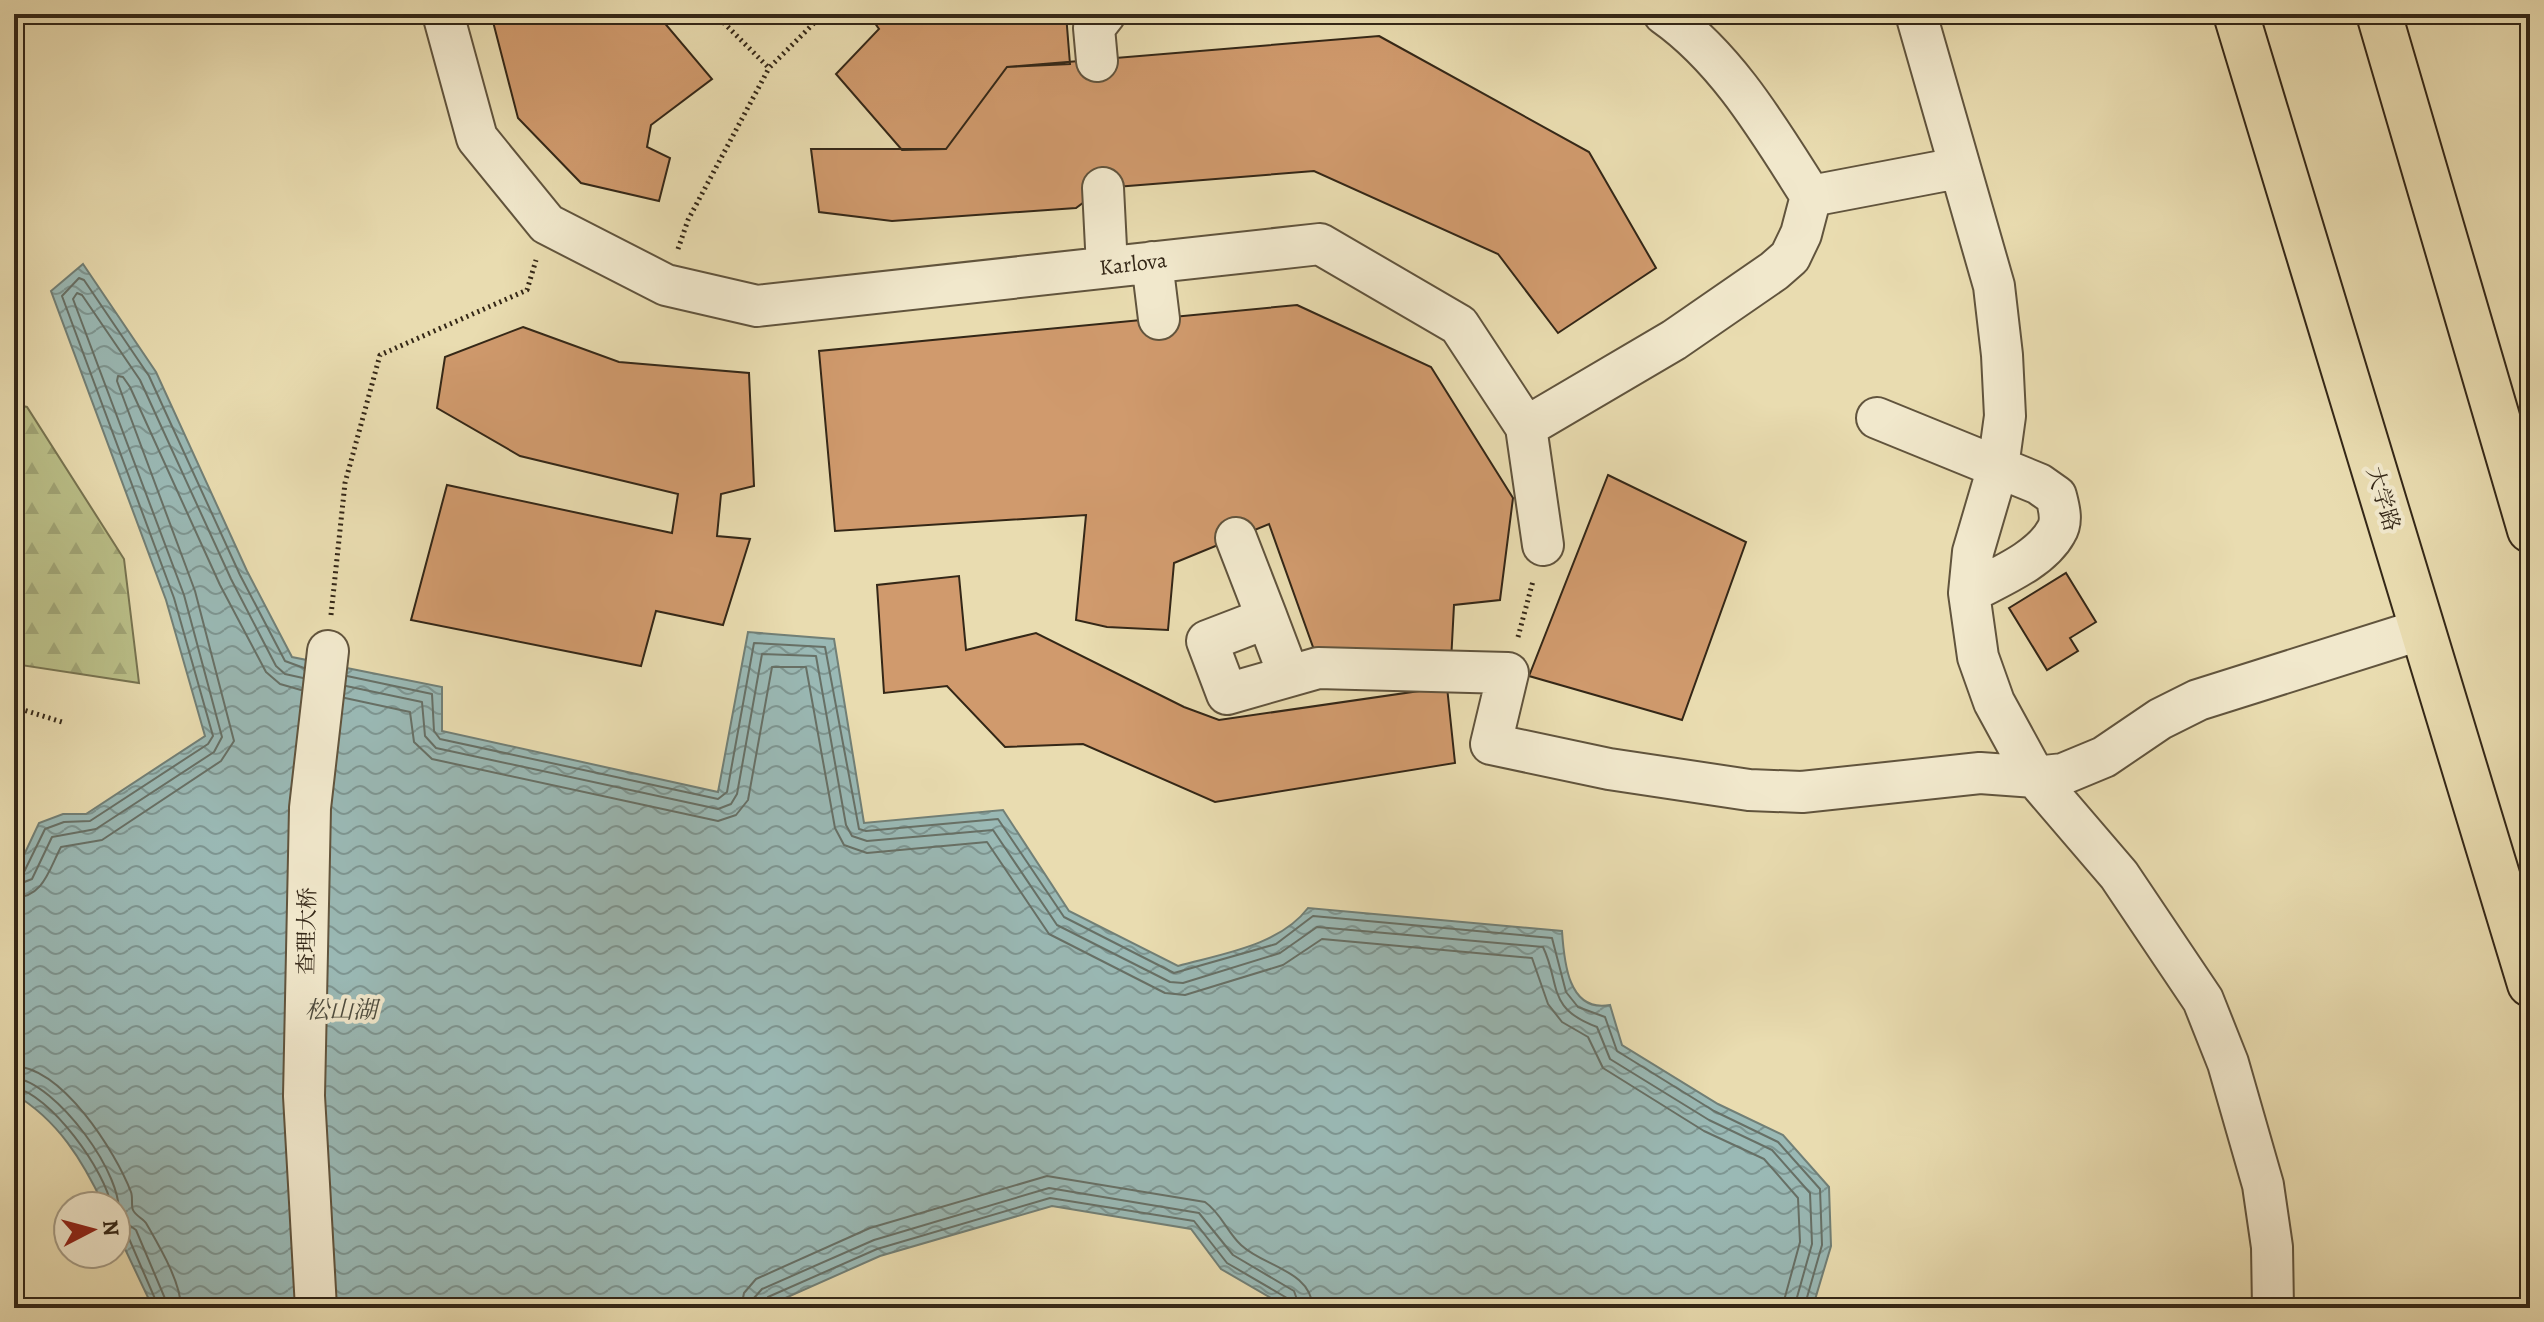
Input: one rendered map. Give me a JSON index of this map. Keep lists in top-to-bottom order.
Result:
{
  "streets": {
    "main road": ["大学路"],
    "street": ["Karlova", "查理大桥"]
  },
  "water": ["松山湖"],
  "north": "right"
}
